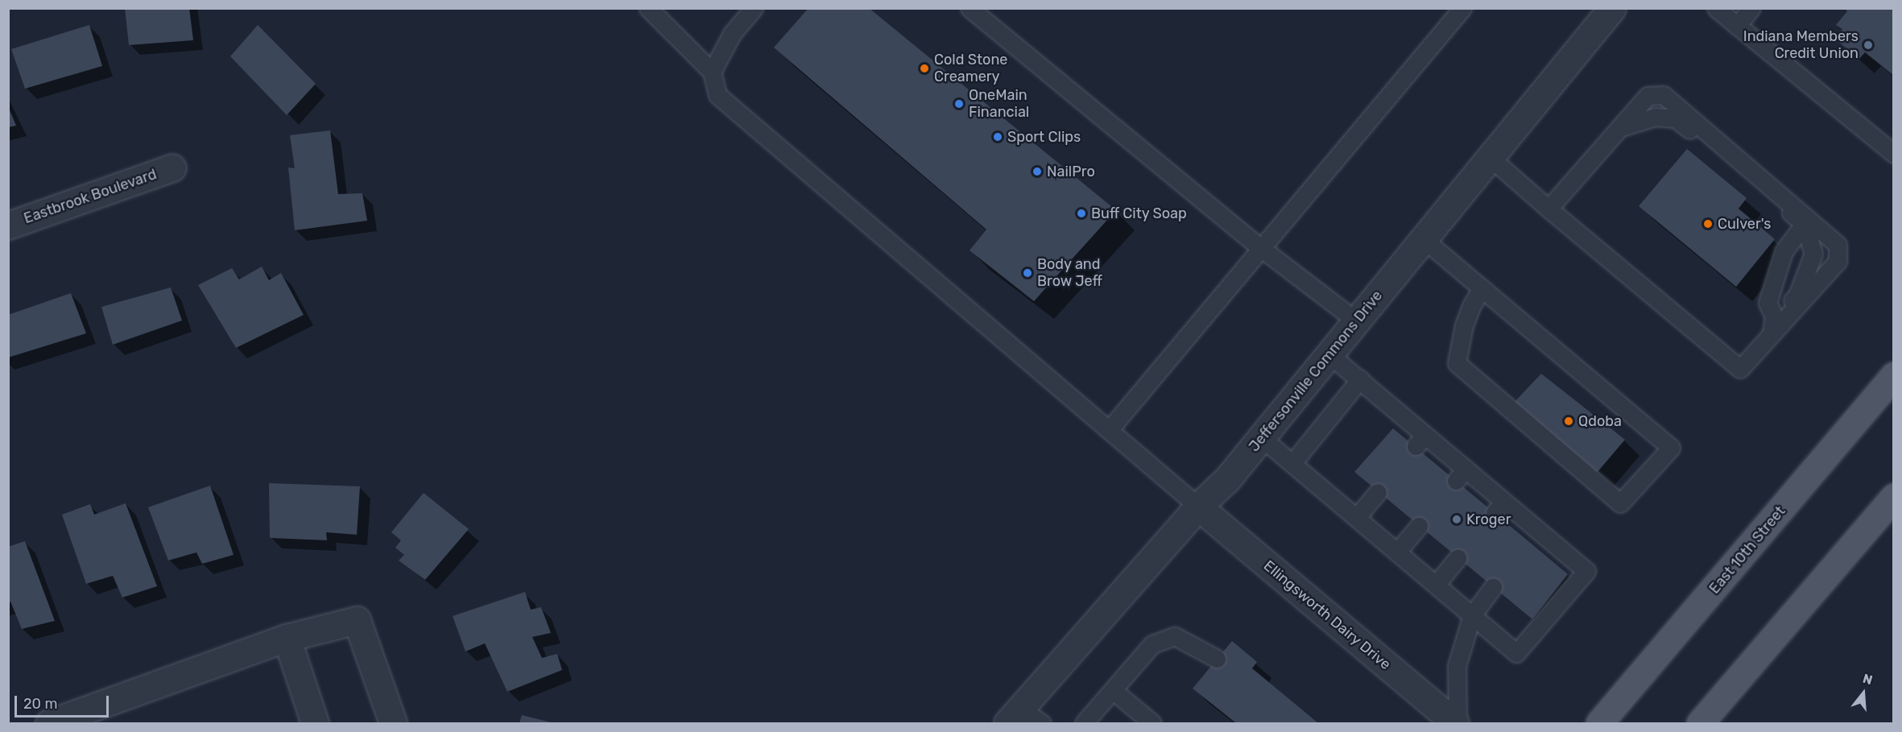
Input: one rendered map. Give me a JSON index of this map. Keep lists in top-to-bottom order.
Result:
{
  "streets": {
    "main road": ["East 10th Street"],
    "street": ["Eastbrook Boulevard", "Jeffersonville Commons Drive", "Ellingsworth Dairy Drive"]
  },
  "crossings": [
    ["Jeffersonville Commons Drive", "Ellingsworth Dairy Drive"]
  ],
  "places": [
    "Indiana Members Credit Union",
    "Cold Stone Creamery",
    "OneMain Financial",
    "Sport Clips",
    "NailPro",
    "Buff City Soap",
    "Culver's",
    "Body and Brow Jeff",
    "Qdoba",
    "Kroger"
  ],
  "scale_bar": "20 m",
  "north": "top"
}
